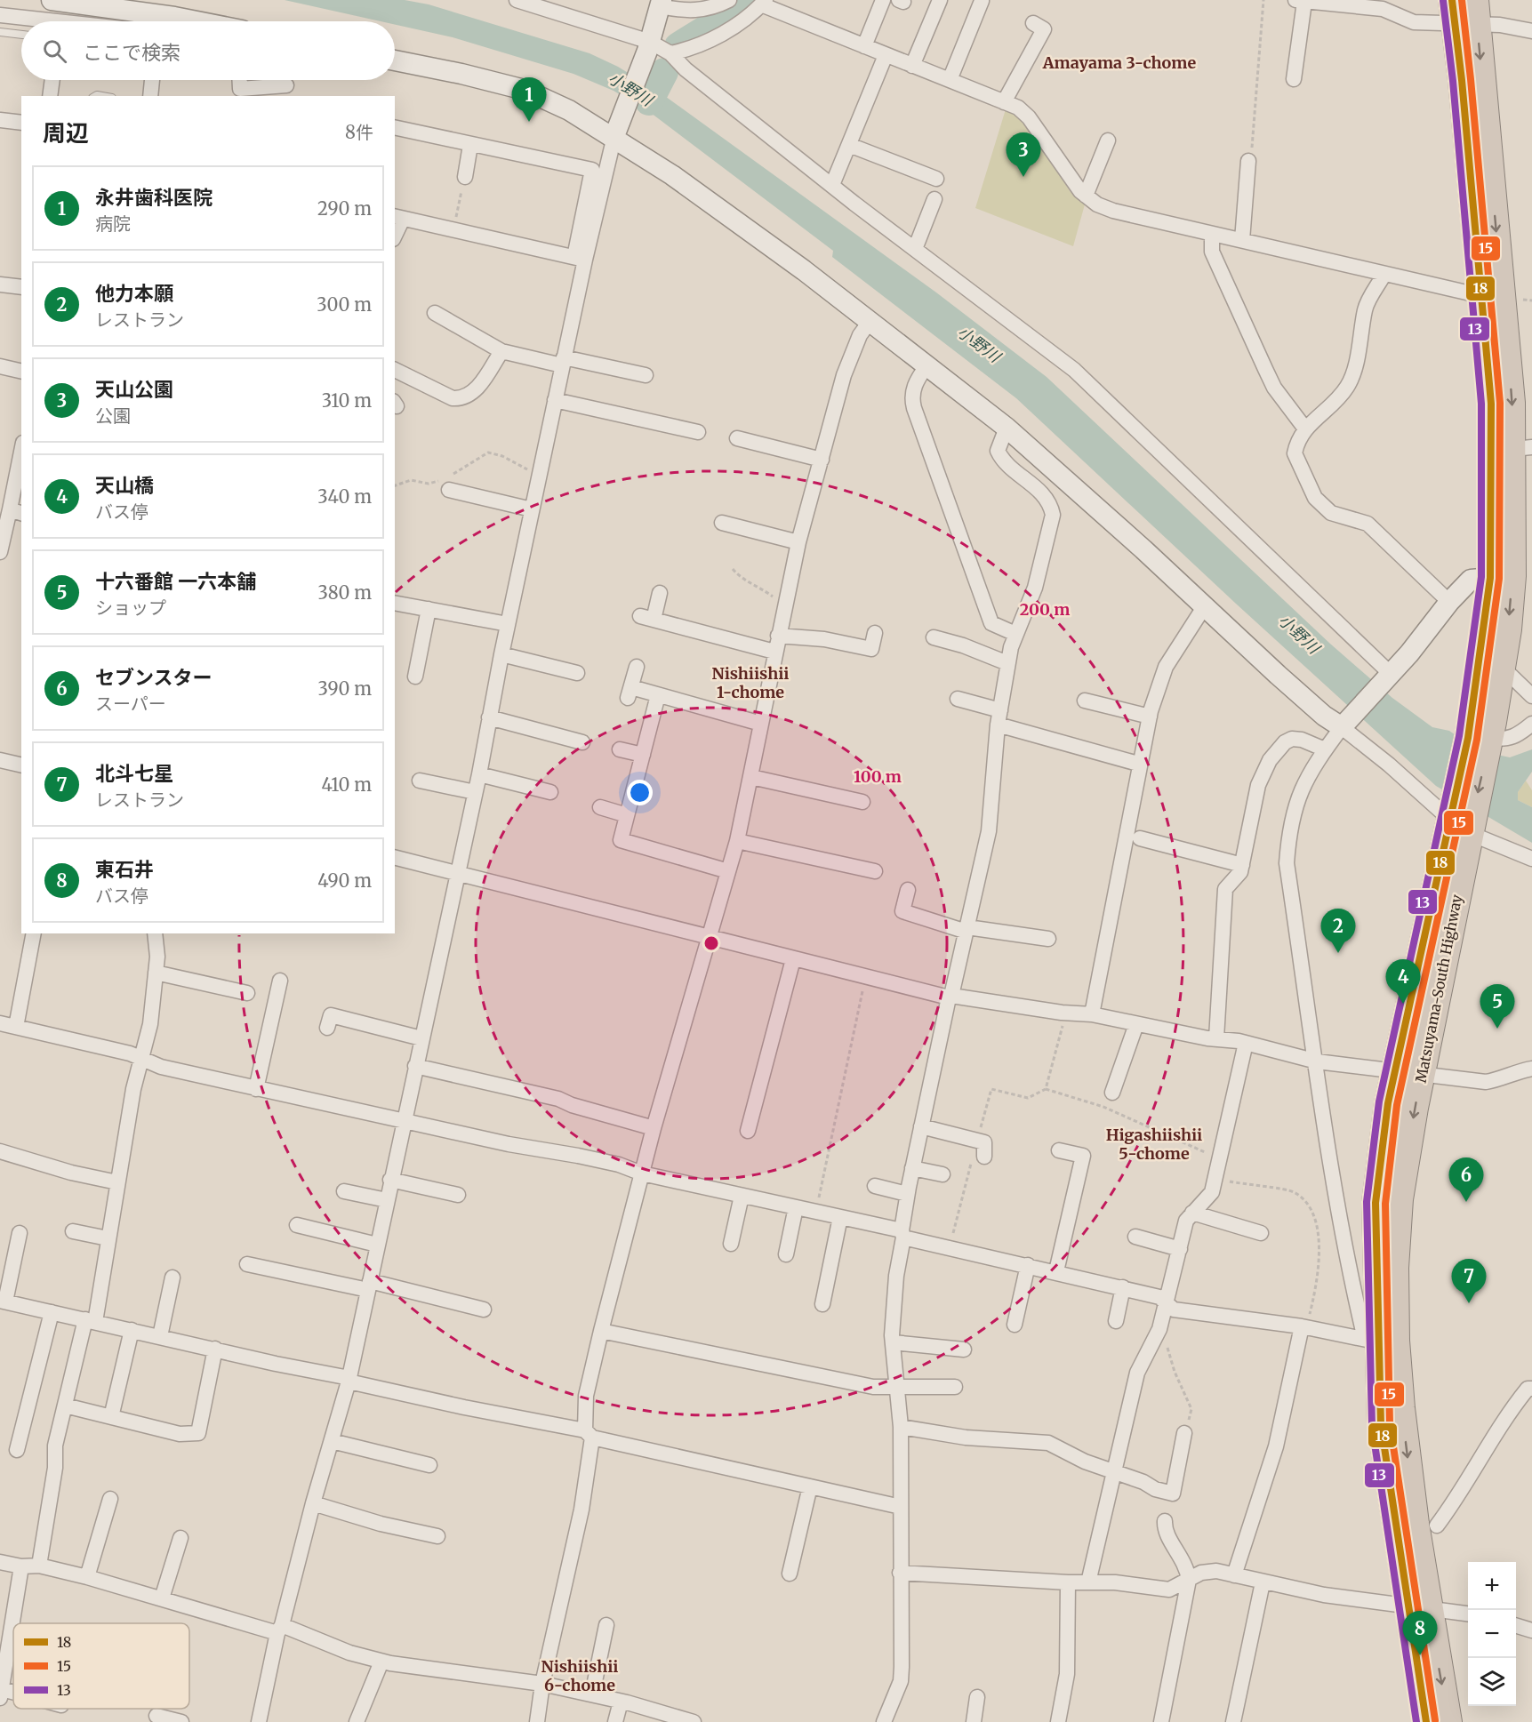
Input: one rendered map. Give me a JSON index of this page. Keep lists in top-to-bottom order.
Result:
{
  "streets": {
    "highway": ["Matsuyama-South Highway"]
  },
  "districts": [
    "Amayama 3-chome",
    "Nishiishii 1-chome",
    "Higashiishii 5-chome",
    "Nishiishii 6-chome"
  ],
  "water": ["小野川"],
  "lines": ["transit line 18", "transit line 15", "transit line 13"],
  "legend": ["18", "15", "13"],
  "page": {
    "search": "ここで検索",
    "pins": [
      "1",
      "3",
      "2",
      "4",
      "5",
      "6",
      "7",
      "8"
    ],
    "heading": ["周辺", "8件"],
    "list": [
      {
        "mark": "1",
        "name": "永井歯科医院",
        "note": "病院",
        "value": "290 m"
      },
      {
        "mark": "2",
        "name": "他力本願",
        "note": "レストラン",
        "value": "300 m"
      },
      {
        "mark": "3",
        "name": "天山公園",
        "note": "公園",
        "value": "310 m"
      },
      {
        "mark": "4",
        "name": "天山橋",
        "note": "バス停",
        "value": "340 m"
      },
      {
        "mark": "5",
        "name": "十六番館 一六本舗",
        "note": "ショップ",
        "value": "380 m"
      },
      {
        "mark": "6",
        "name": "セブンスター",
        "note": "スーパー",
        "value": "390 m"
      },
      {
        "mark": "7",
        "name": "北斗七星",
        "note": "レストラン",
        "value": "410 m"
      },
      {
        "mark": "8",
        "name": "東石井",
        "note": "バス停",
        "value": "490 m"
      }
    ],
    "map_buttons": ["+", "−"]
  },
  "rings": ["200 m", "100 m"]
}
